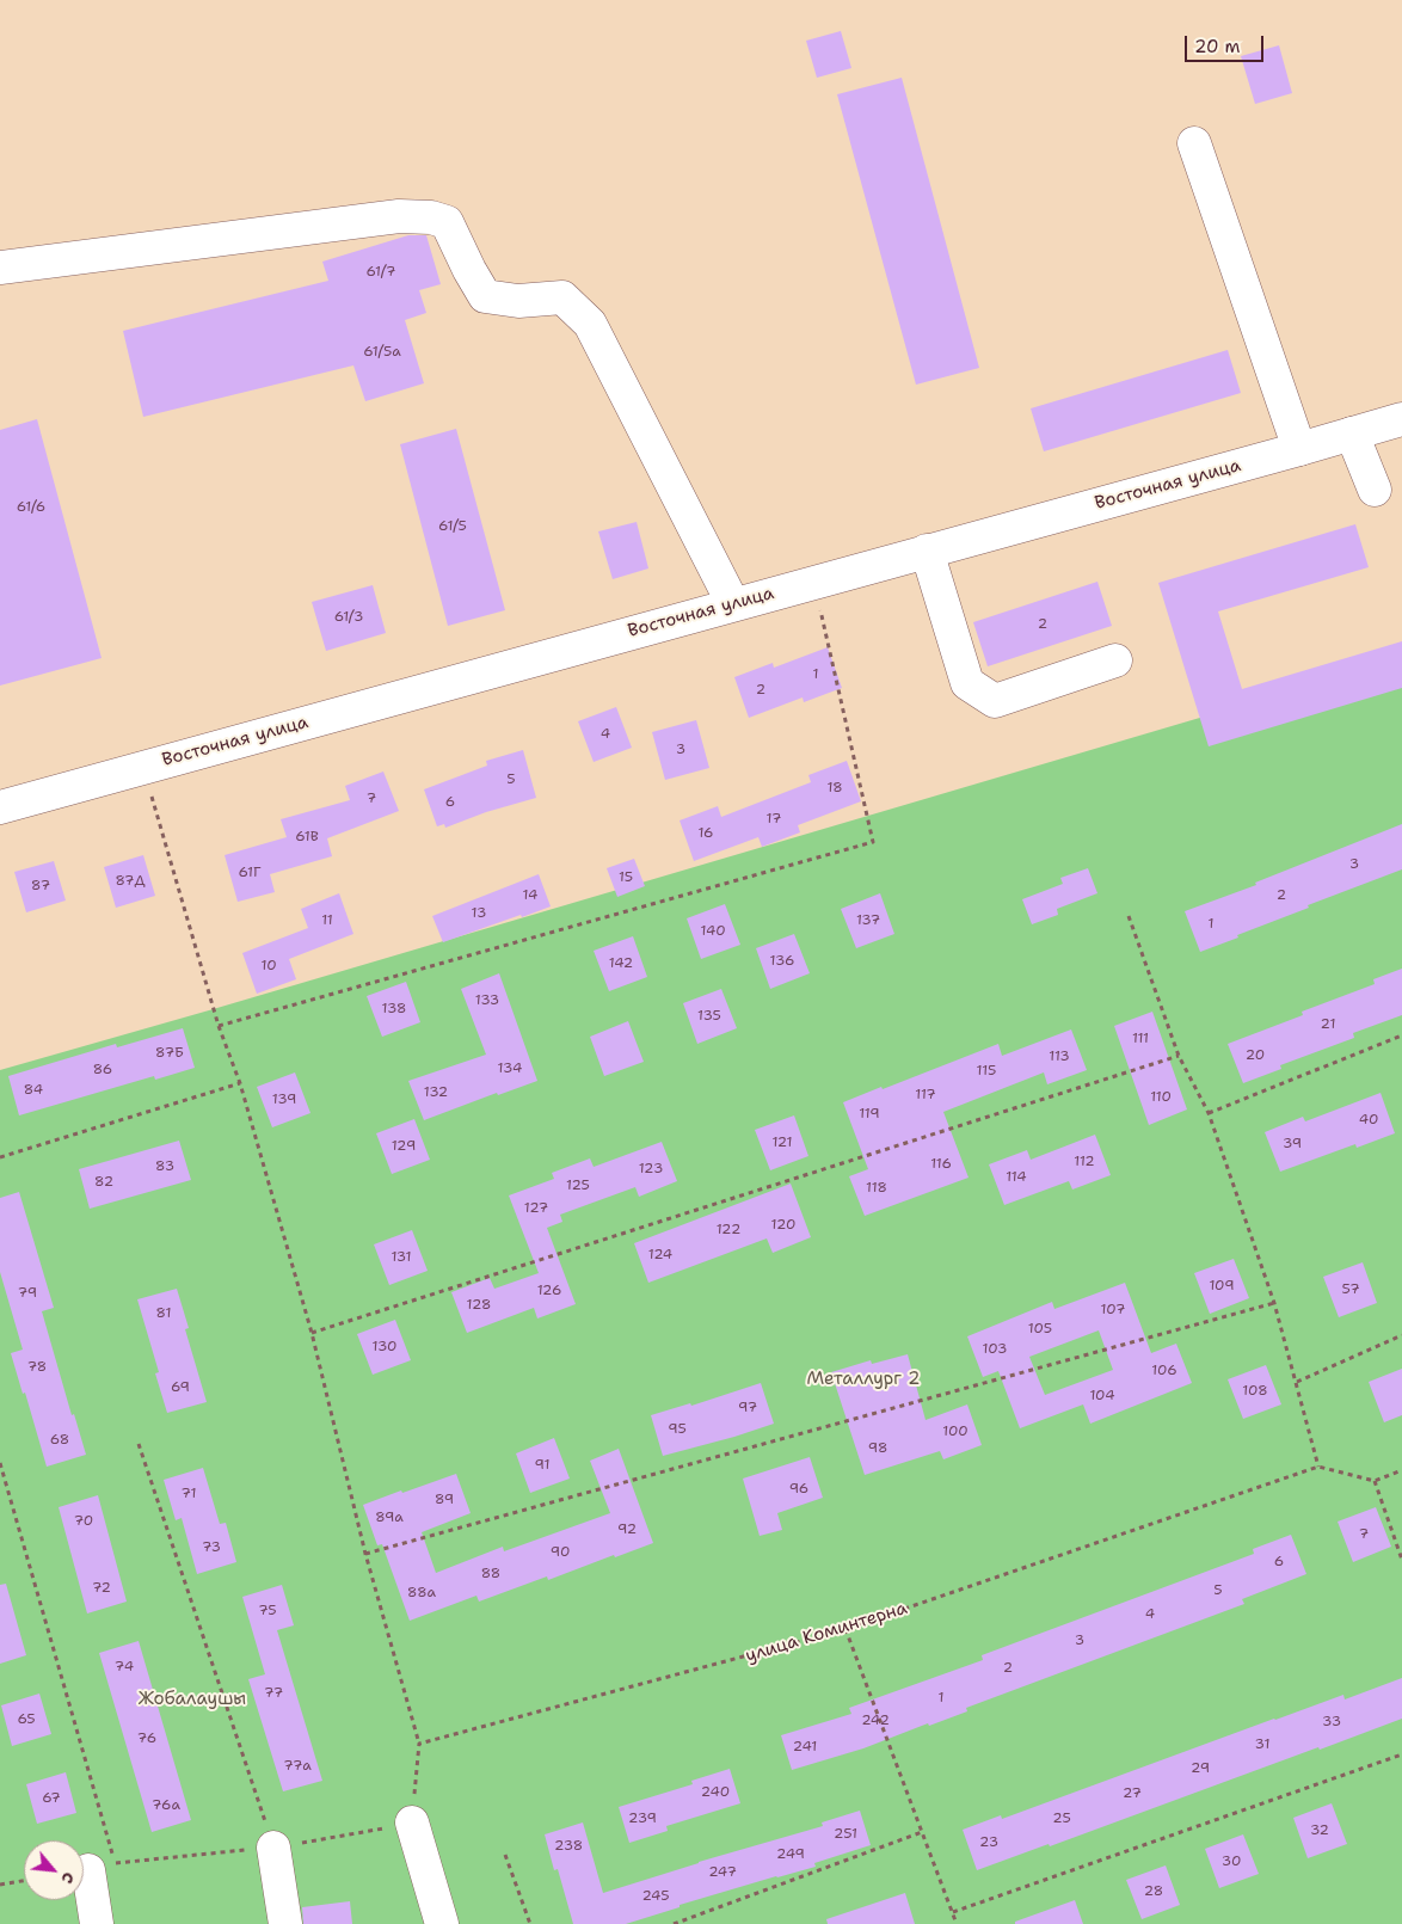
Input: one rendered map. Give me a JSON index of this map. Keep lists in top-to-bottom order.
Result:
{
  "streets": {
    "main road": ["Восточная улица"],
    "path": ["улица Коминтерна"]
  },
  "parks": ["Металлург 2", "Жобалаушы"],
  "house_numbers": [
    "61/7",
    "61/5а",
    "61/6",
    "61/5",
    "61/3",
    "2",
    "1",
    "2",
    "4",
    "3",
    "5",
    "18",
    "7",
    "6",
    "17",
    "16",
    "61В",
    "3",
    "61Г",
    "15",
    "87Д",
    "87",
    "14",
    "2",
    "13",
    "11",
    "137",
    "1",
    "140",
    "136",
    "142",
    "10",
    "133",
    "138",
    "135",
    "21",
    "111",
    "87Б",
    "20",
    "113",
    "134",
    "86",
    "115",
    "84",
    "132",
    "117",
    "110",
    "139",
    "119",
    "40",
    "121",
    "39",
    "129",
    "112",
    "116",
    "83",
    "123",
    "114",
    "82",
    "125",
    "118",
    "127",
    "120",
    "122",
    "124",
    "131",
    "109",
    "57",
    "126",
    "79",
    "128",
    "107",
    "81",
    "105",
    "130",
    "103",
    "78",
    "106",
    "69",
    "108",
    "104",
    "97",
    "95",
    "100",
    "68",
    "98",
    "91",
    "96",
    "71",
    "89",
    "89а",
    "70",
    "92",
    "7",
    "73",
    "90",
    "6",
    "88",
    "72",
    "5",
    "88а",
    "75",
    "4",
    "3",
    "74",
    "2",
    "77",
    "1",
    "65",
    "242",
    "33",
    "76",
    "31",
    "241",
    "77а",
    "29",
    "240",
    "27",
    "67",
    "76а",
    "239",
    "25",
    "32",
    "251",
    "23",
    "238",
    "249",
    "30",
    "247",
    "28",
    "245"
  ],
  "scale_bar": "20 m",
  "north": "bottom right"
}
